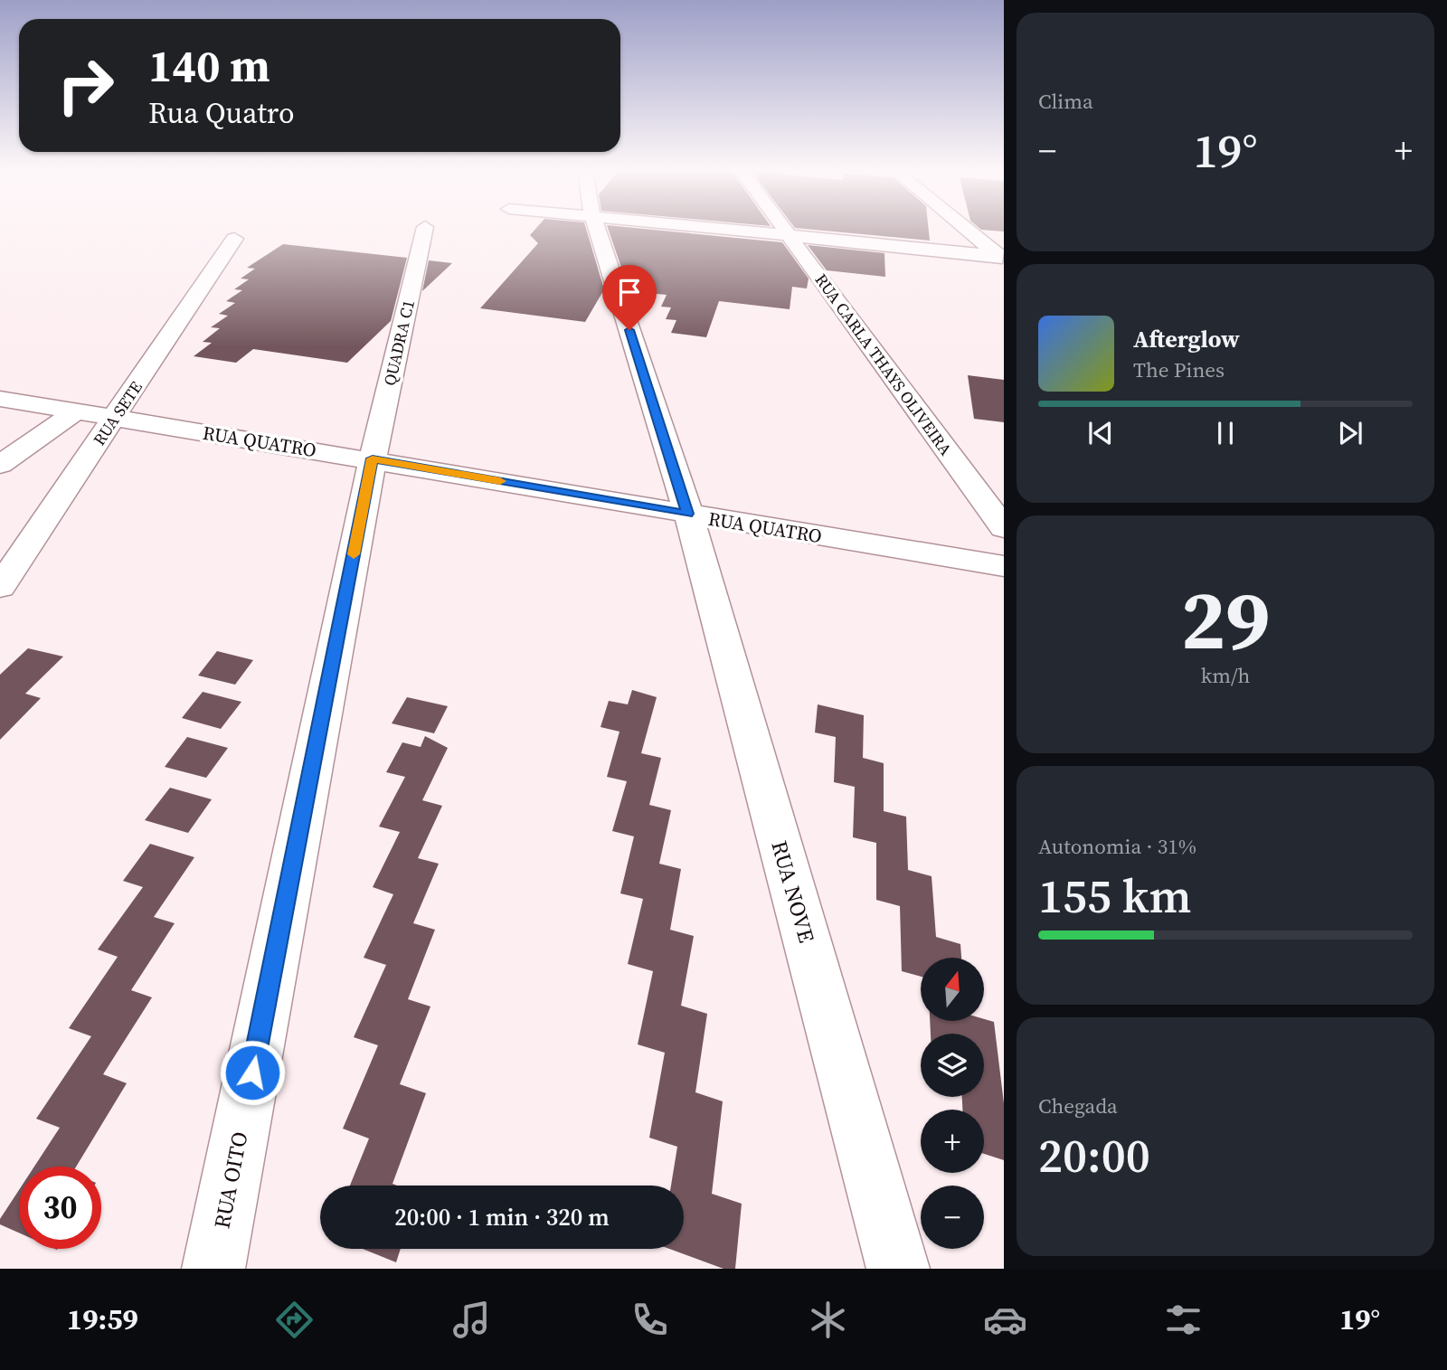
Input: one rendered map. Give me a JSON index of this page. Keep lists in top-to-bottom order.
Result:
{
  "streets": {
    "street": [
      "QUADRA C1",
      "RUA CARLA THAYS OLIVEIRA",
      "RUA SETE",
      "RUA QUATRO",
      "RUA NOVE",
      "RUA OITO"
    ]
  },
  "crossings": [
    ["QUADRA C1", "RUA QUATRO"],
    ["QUADRA C1", "RUA OITO"],
    ["RUA SETE", "RUA QUATRO"],
    ["RUA QUATRO", "RUA NOVE"],
    ["RUA QUATRO", "RUA OITO"]
  ],
  "north": "top",
  "page": {
    "tile": [
      "Clima",
      ["29", "km/h"],
      ["Autonomia · 31%", "155 km"],
      ["Chegada", "20:00"]
    ],
    "turn": ["140 m", "Rua Quatro"],
    "heat": ["−", "19°", "+"],
    "song": ["Afterglow", "The Pines"],
    "map_buttons": ["+", "−"],
    "limit": "30",
    "trip": "20:00 · 1 min · 320 m",
    "tabs": ["19:59", "19°"]
  }
}
